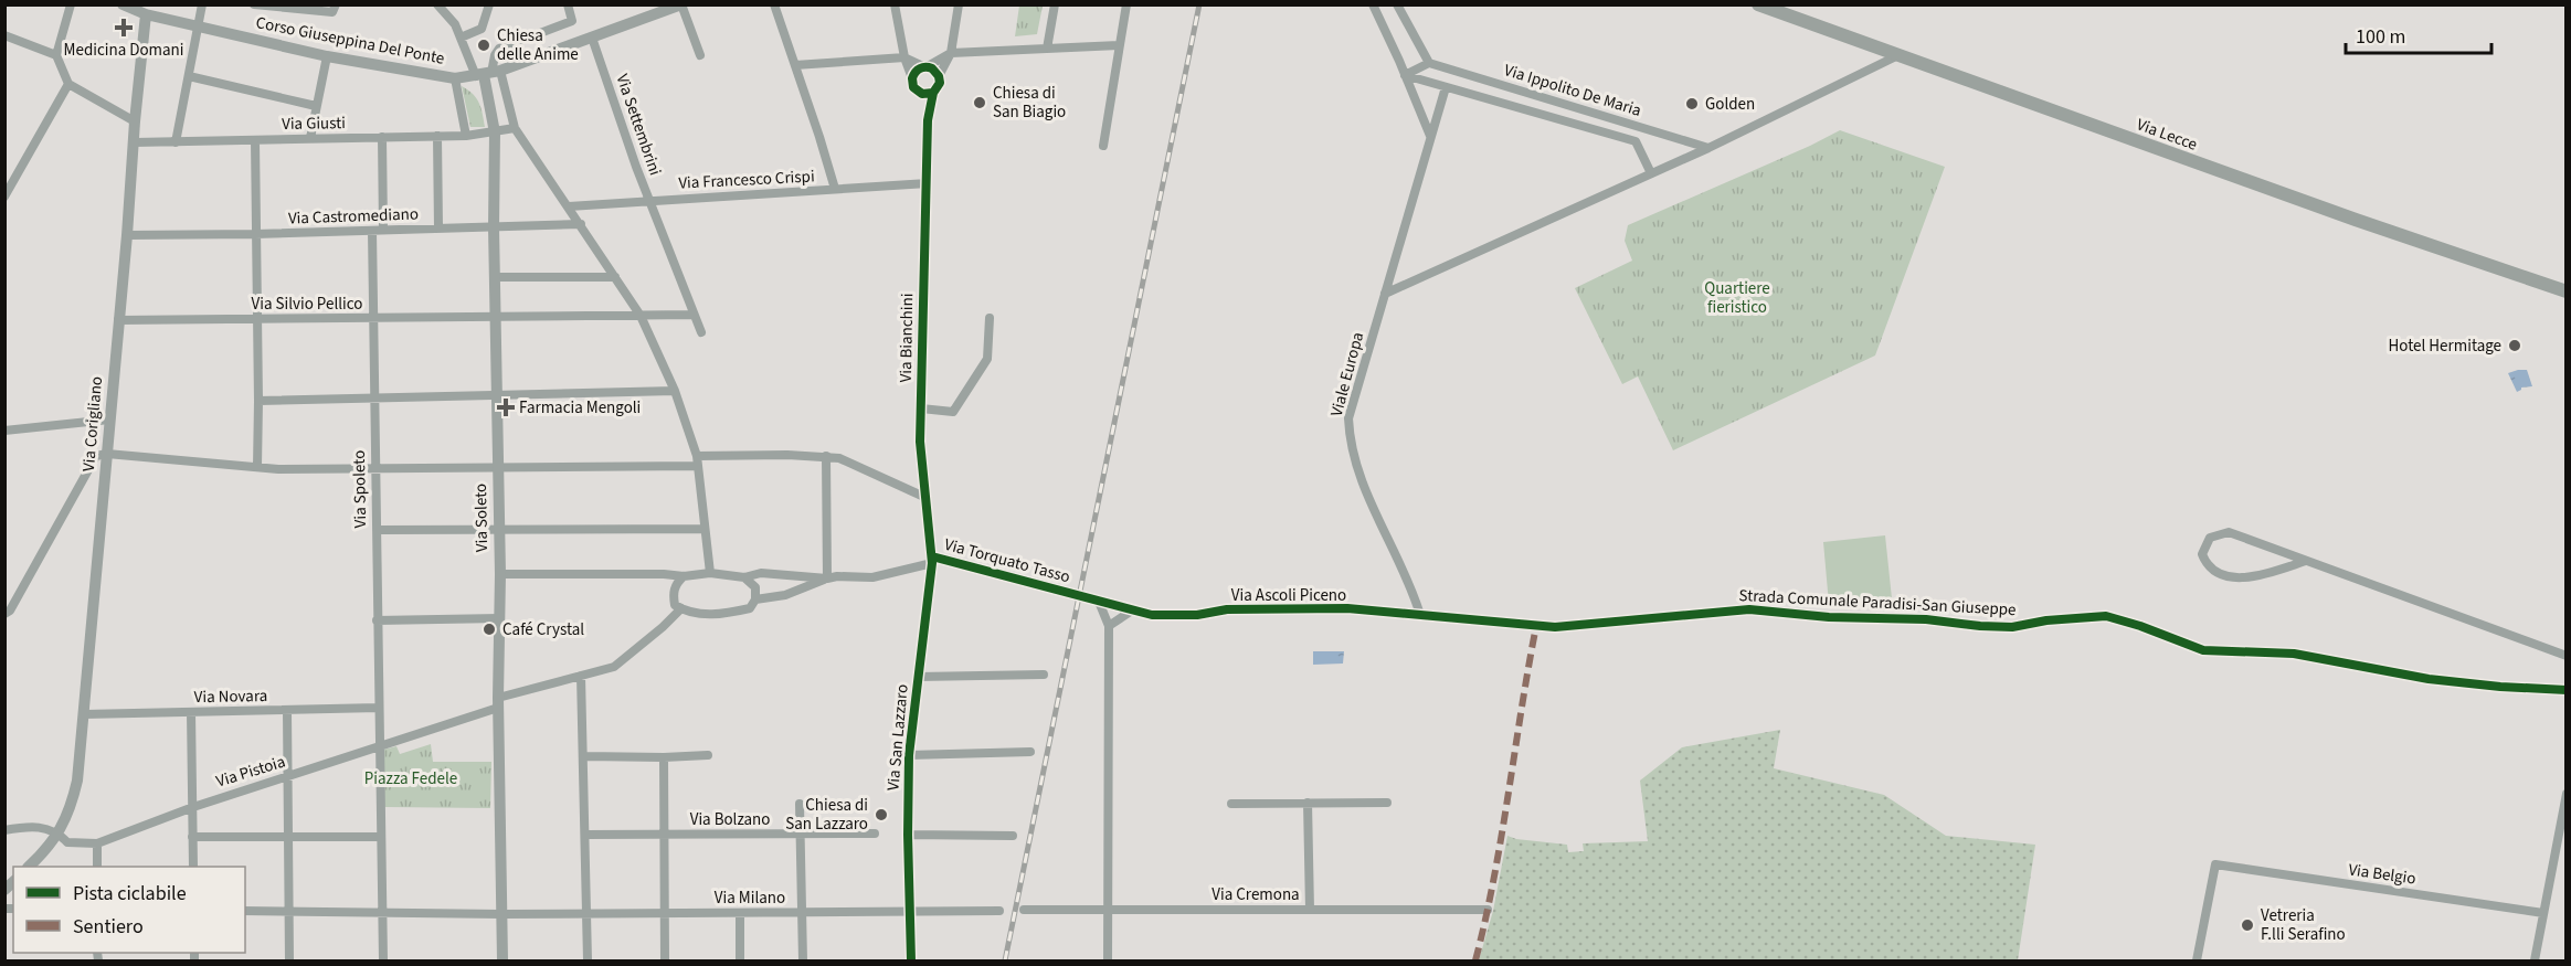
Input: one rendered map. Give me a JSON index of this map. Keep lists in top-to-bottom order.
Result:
{
  "streets": {
    "main road": ["Via Lecce"],
    "street": [
      "Corso Giuseppina Del Ponte",
      "Via Ippolito De Maria",
      "Via Giusti",
      "Via Settembrini",
      "Via Francesco Crispi",
      "Via Castromediano",
      "Via Silvio Pellico",
      "Via Bianchini",
      "Viale Europa",
      "Via Corigliano",
      "Via Spoleto",
      "Via Soleto",
      "Via Torquato Tasso",
      "Via Ascoli Piceno",
      "Strada Comunale Paradisi-San Giuseppe",
      "Via Novara",
      "Via San Lazzaro",
      "Via Pistoia",
      "Via Bolzano",
      "Via Belgio",
      "Via Cremona",
      "Via Milano"
    ]
  },
  "crossings": [
    ["Corso Giuseppina Del Ponte", "Via Settembrini"],
    ["Corso Giuseppina Del Ponte", "Via Corigliano"],
    ["Corso Giuseppina Del Ponte", "Via Soleto"],
    ["Via Ippolito De Maria", "Viale Europa"],
    ["Via Giusti", "Via Corigliano"],
    ["Via Giusti", "Via Soleto"],
    ["Via Settembrini", "Via Francesco Crispi"],
    ["Via Settembrini", "Via Silvio Pellico"],
    ["Via Francesco Crispi", "Via Bianchini"],
    ["Via Castromediano", "Via Corigliano"],
    ["Via Castromediano", "Via Spoleto"],
    ["Via Castromediano", "Via Soleto"],
    ["Via Silvio Pellico", "Via Corigliano"],
    ["Via Silvio Pellico", "Via Spoleto"],
    ["Via Silvio Pellico", "Via Soleto"],
    ["Via Bianchini", "Via Torquato Tasso"],
    ["Via Bianchini", "Via San Lazzaro"],
    ["Viale Europa", "Via Ascoli Piceno"],
    ["Via Corigliano", "Via Novara"],
    ["Via Corigliano", "Via Pistoia"],
    ["Via Spoleto", "Via Novara"],
    ["Via Spoleto", "Via Pistoia"],
    ["Via Spoleto", "Via Milano"],
    ["Via Soleto", "Via Torquato Tasso"],
    ["Via Soleto", "Via Pistoia"],
    ["Via Soleto", "Via Milano"],
    ["Via Torquato Tasso", "Via Ascoli Piceno"],
    ["Via Torquato Tasso", "Via San Lazzaro"],
    ["Via Ascoli Piceno", "Strada Comunale Paradisi-San Giuseppe"],
    ["Via San Lazzaro", "Via Milano"]
  ],
  "parks": ["Quartiere fieristico", "Piazza Fedele"],
  "places": {
    "health": ["Medicina Domani", "Farmacia Mengoli"],
    "other": [
      "Chiesa delle Anime",
      "Chiesa di San Biagio",
      "Golden",
      "Hotel Hermitage",
      "Café Crystal",
      "Chiesa di San Lazzaro",
      "Vetreria F.lli Serafino"
    ]
  },
  "legend": ["Pista ciclabile", "Sentiero"],
  "scale_bar": "100 m"
}
